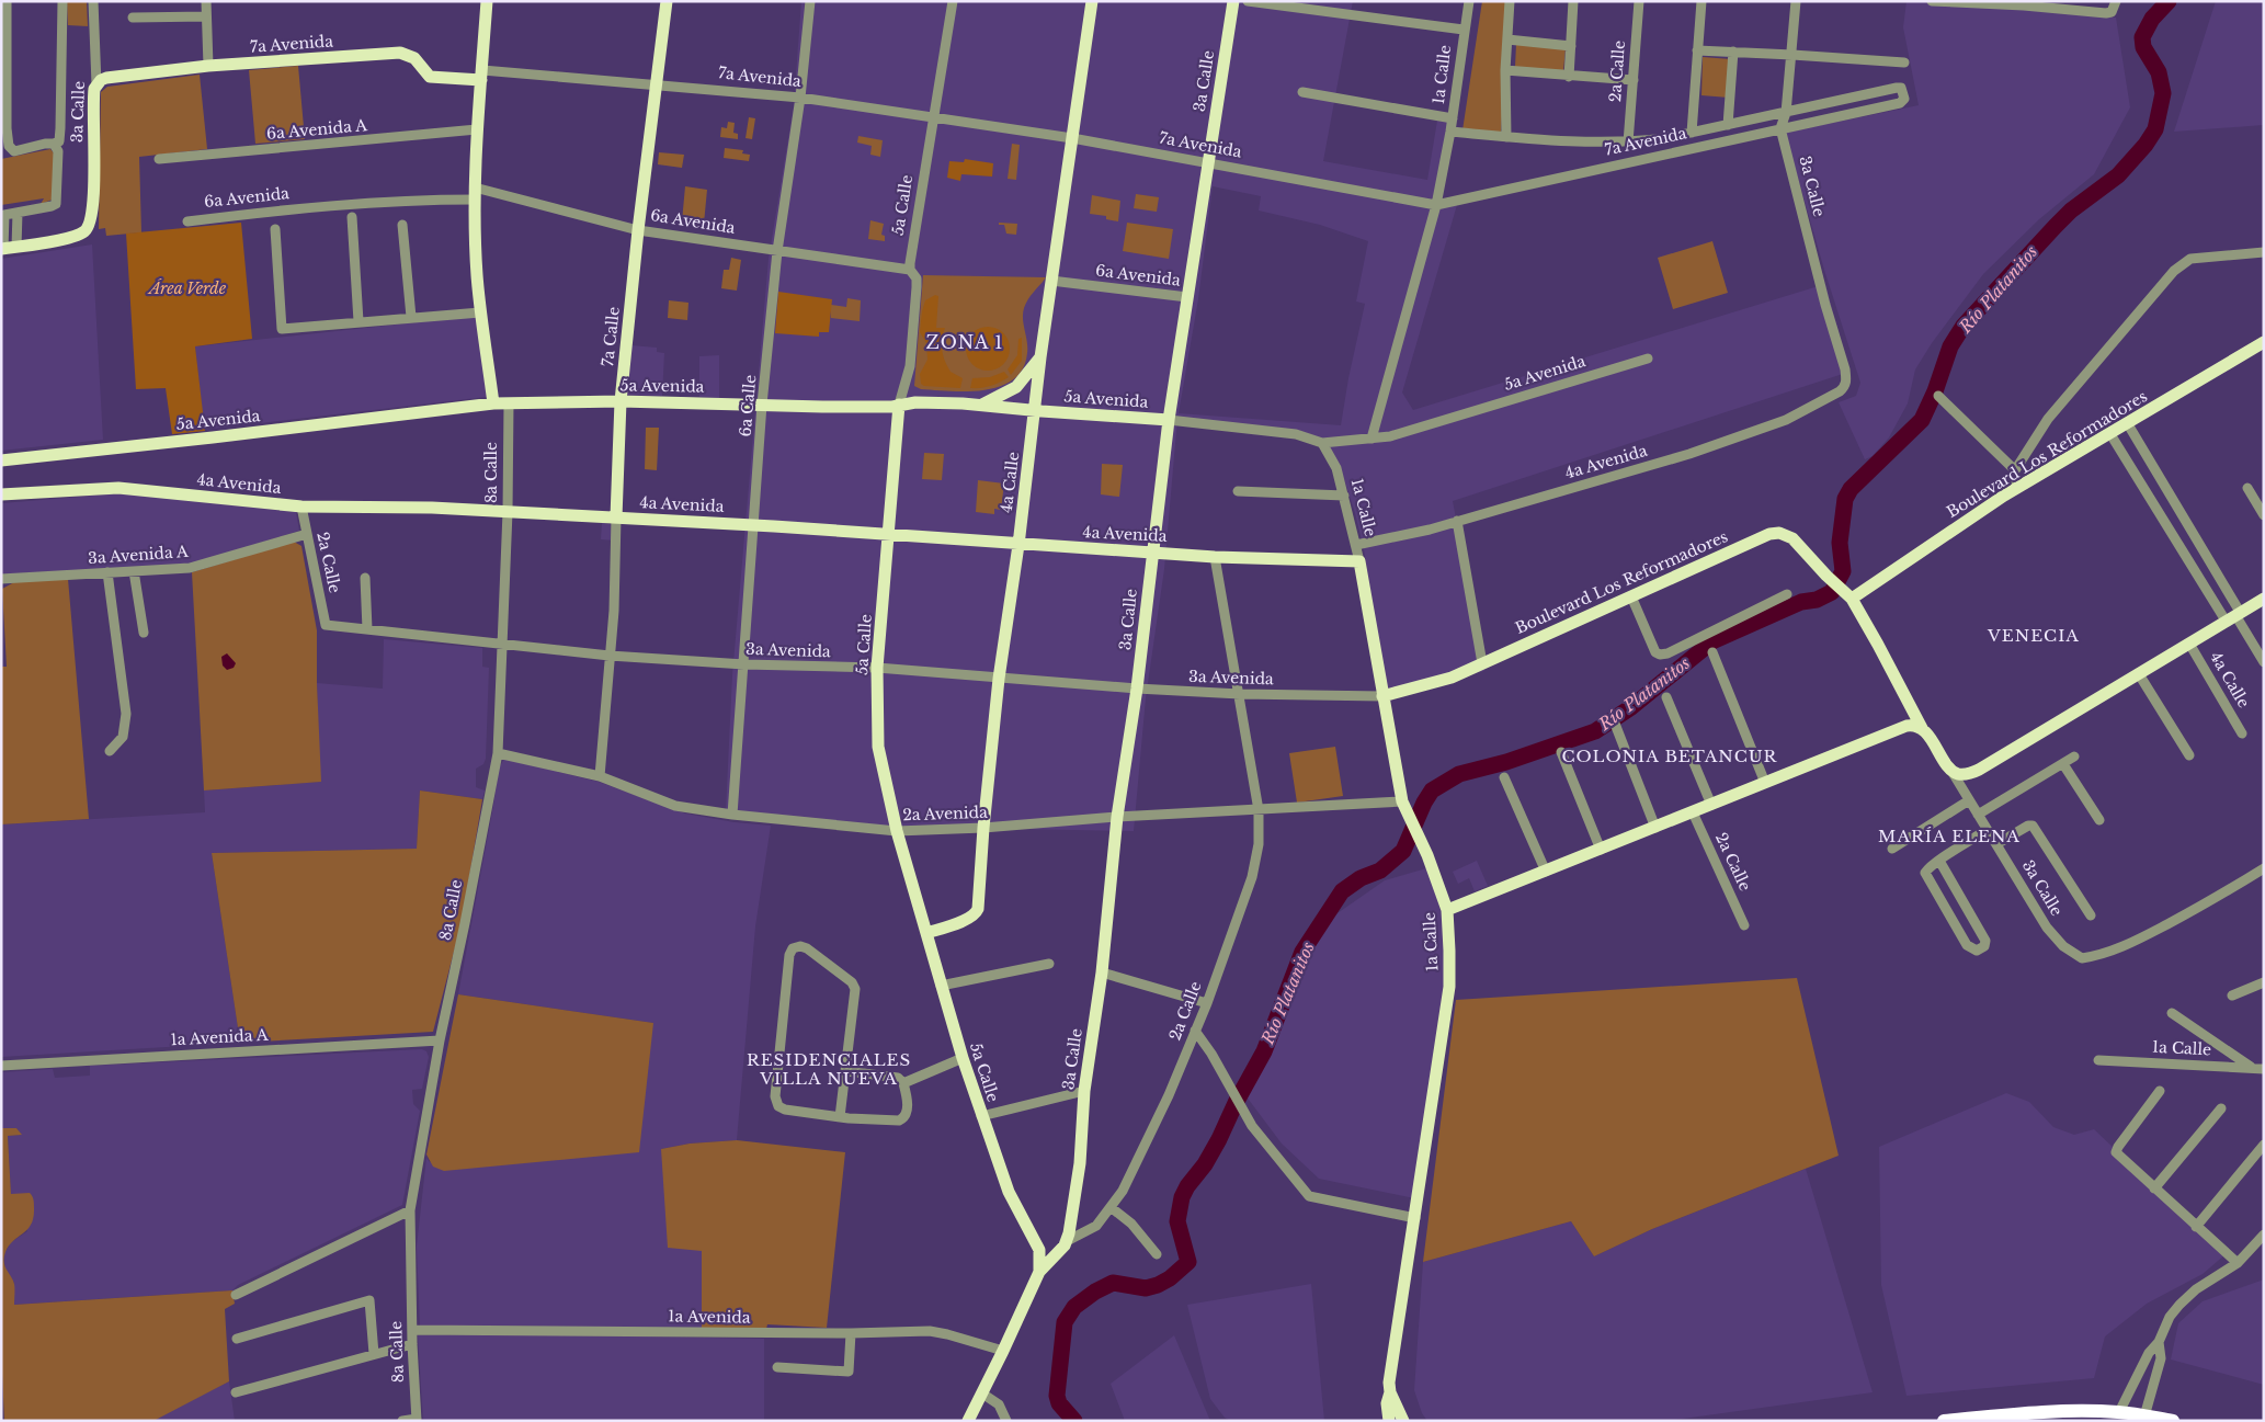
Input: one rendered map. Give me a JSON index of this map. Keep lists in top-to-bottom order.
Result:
{
  "streets": {
    "main road": [
      "7a Avenida",
      "2a Calle",
      "1a Calle",
      "3a Calle",
      "5a Calle",
      "7a Calle",
      "5a Avenida",
      "Boulevard Los Reformadores",
      "4a Avenida",
      "4a Calle"
    ],
    "street": [
      "6a Avenida A",
      "6a Avenida",
      "6a Calle",
      "8a Calle",
      "3a Avenida A",
      "3a Avenida",
      "2a Avenida",
      "1a Avenida A",
      "1a Avenida"
    ]
  },
  "crossings": [
    ["7a Avenida", "2a Calle"],
    ["7a Avenida", "1a Calle"],
    ["7a Avenida", "3a Calle"],
    ["7a Avenida", "5a Calle"],
    ["7a Avenida", "7a Calle"],
    ["7a Avenida", "6a Calle"],
    ["7a Avenida", "4a Calle"],
    ["2a Calle", "3a Calle"],
    ["2a Calle", "5a Calle"],
    ["2a Calle", "4a Avenida"],
    ["2a Calle", "3a Avenida A"],
    ["2a Calle", "3a Avenida"],
    ["2a Calle", "2a Avenida"],
    ["2a Calle", "1a Avenida"],
    ["1a Calle", "5a Avenida"],
    ["1a Calle", "Boulevard Los Reformadores"],
    ["1a Calle", "4a Avenida"],
    ["1a Calle", "3a Avenida"],
    ["1a Calle", "2a Avenida"],
    ["3a Calle", "6a Avenida"],
    ["3a Calle", "5a Avenida"],
    ["3a Calle", "Boulevard Los Reformadores"],
    ["3a Calle", "4a Avenida"],
    ["3a Calle", "3a Avenida"],
    ["3a Calle", "2a Avenida"],
    ["6a Avenida", "5a Calle"],
    ["6a Avenida", "7a Calle"],
    ["6a Avenida", "6a Calle"],
    ["6a Avenida", "4a Calle"],
    ["5a Calle", "5a Avenida"],
    ["5a Calle", "4a Avenida"],
    ["5a Calle", "4a Calle"],
    ["5a Calle", "3a Avenida"],
    ["5a Calle", "2a Avenida"],
    ["7a Calle", "5a Avenida"],
    ["7a Calle", "4a Avenida"],
    ["7a Calle", "3a Avenida"],
    ["7a Calle", "2a Avenida"],
    ["5a Avenida", "6a Calle"],
    ["5a Avenida", "8a Calle"],
    ["5a Avenida", "4a Calle"],
    ["6a Calle", "4a Avenida"],
    ["6a Calle", "3a Avenida"],
    ["6a Calle", "2a Avenida"],
    ["Boulevard Los Reformadores", "3a Avenida"],
    ["4a Avenida", "8a Calle"],
    ["4a Avenida", "4a Calle"],
    ["8a Calle", "3a Avenida"],
    ["8a Calle", "2a Avenida"],
    ["8a Calle", "1a Avenida A"],
    ["8a Calle", "1a Avenida"],
    ["4a Calle", "3a Avenida"],
    ["4a Calle", "2a Avenida"]
  ],
  "districts": [
    "ZONA 1",
    "VENECIA",
    "COLONIA BETANCUR",
    "MARÍA ELENA",
    "RESIDENCIALES VILLA NUEVA"
  ],
  "water": ["Río Platanitos"],
  "parks": ["Área Verde"]
}
